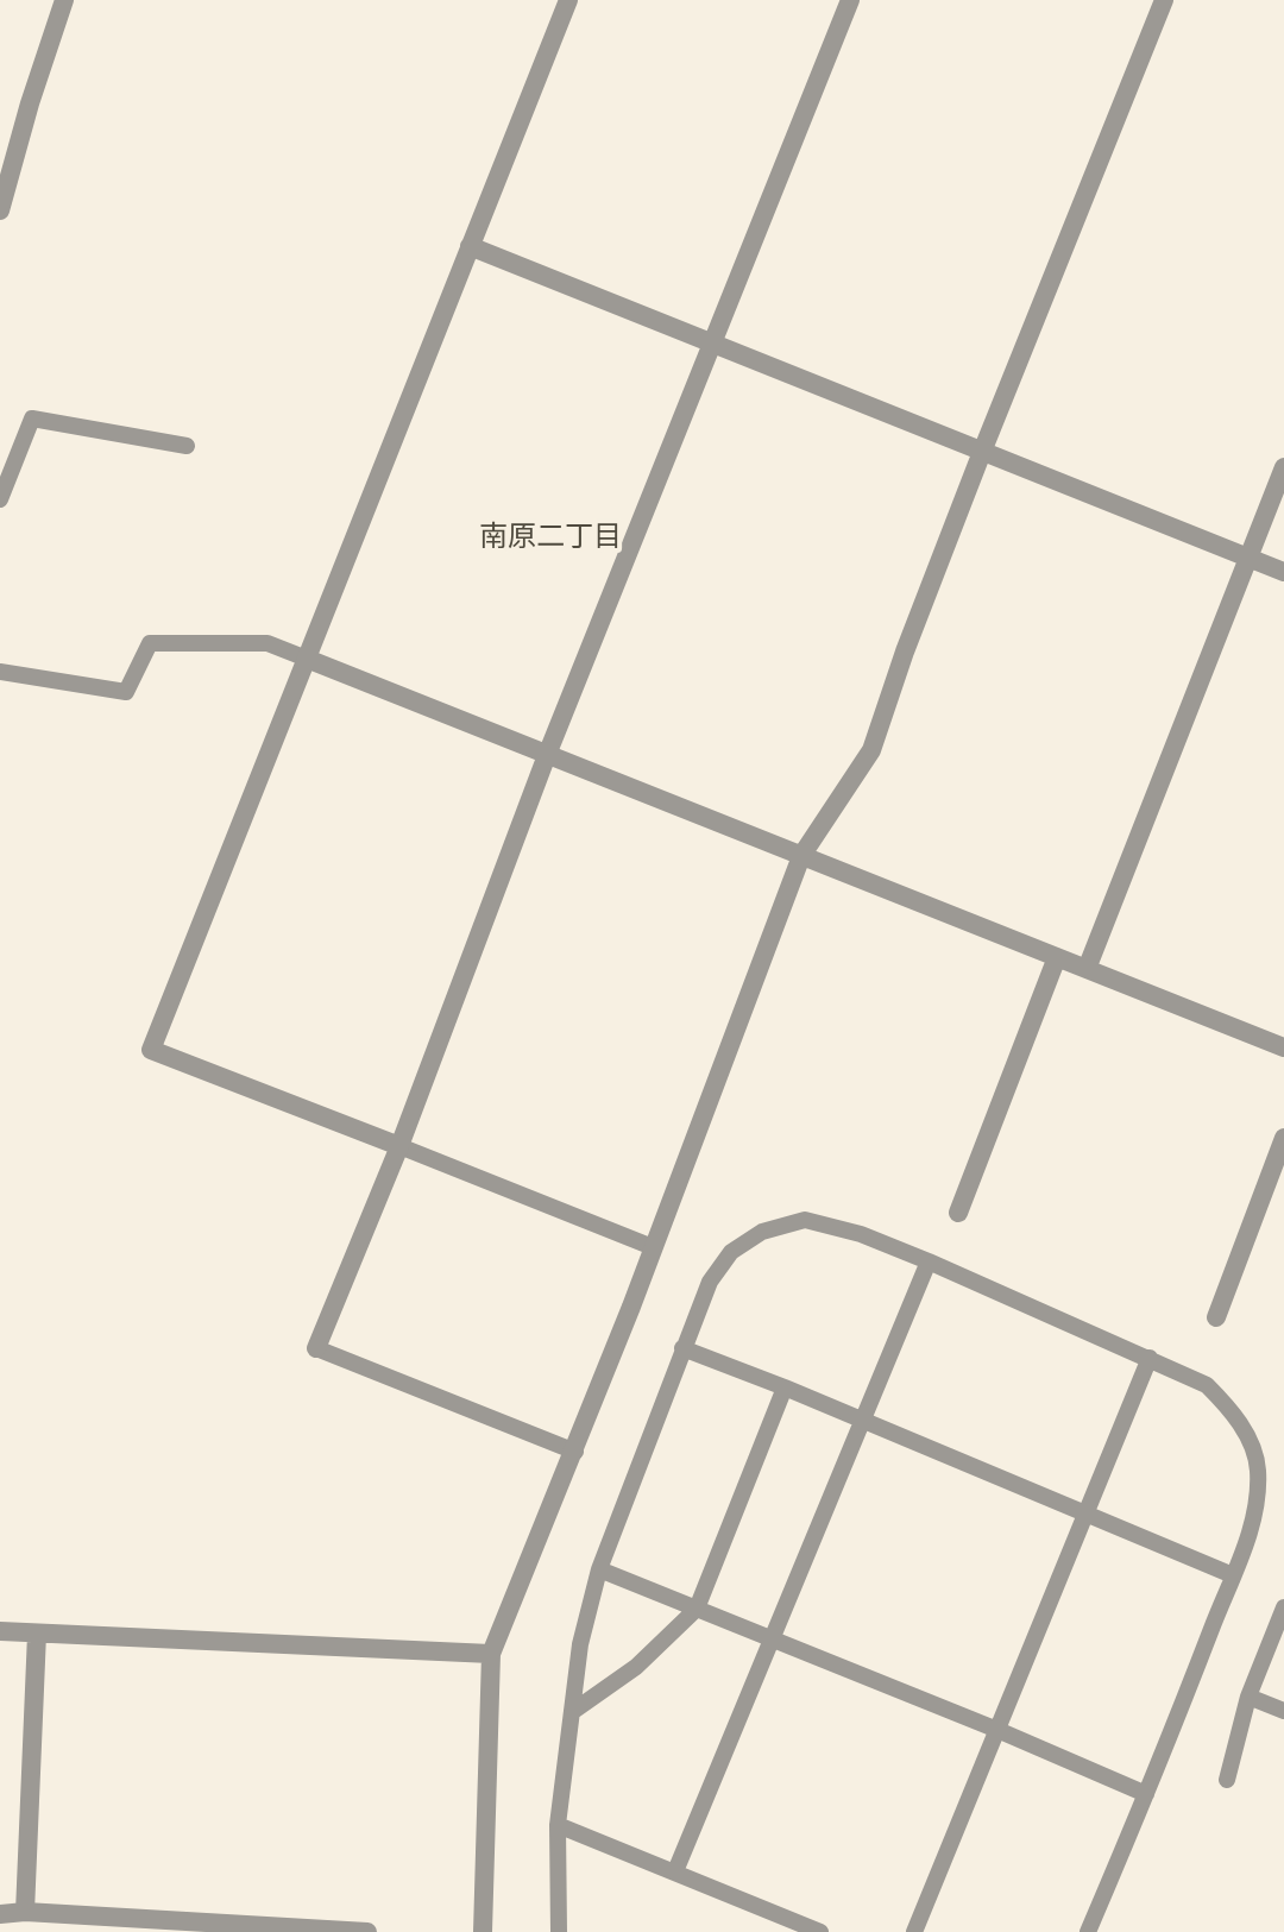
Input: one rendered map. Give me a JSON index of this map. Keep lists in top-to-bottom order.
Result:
{
  "districts": ["南原二丁目"]
}
